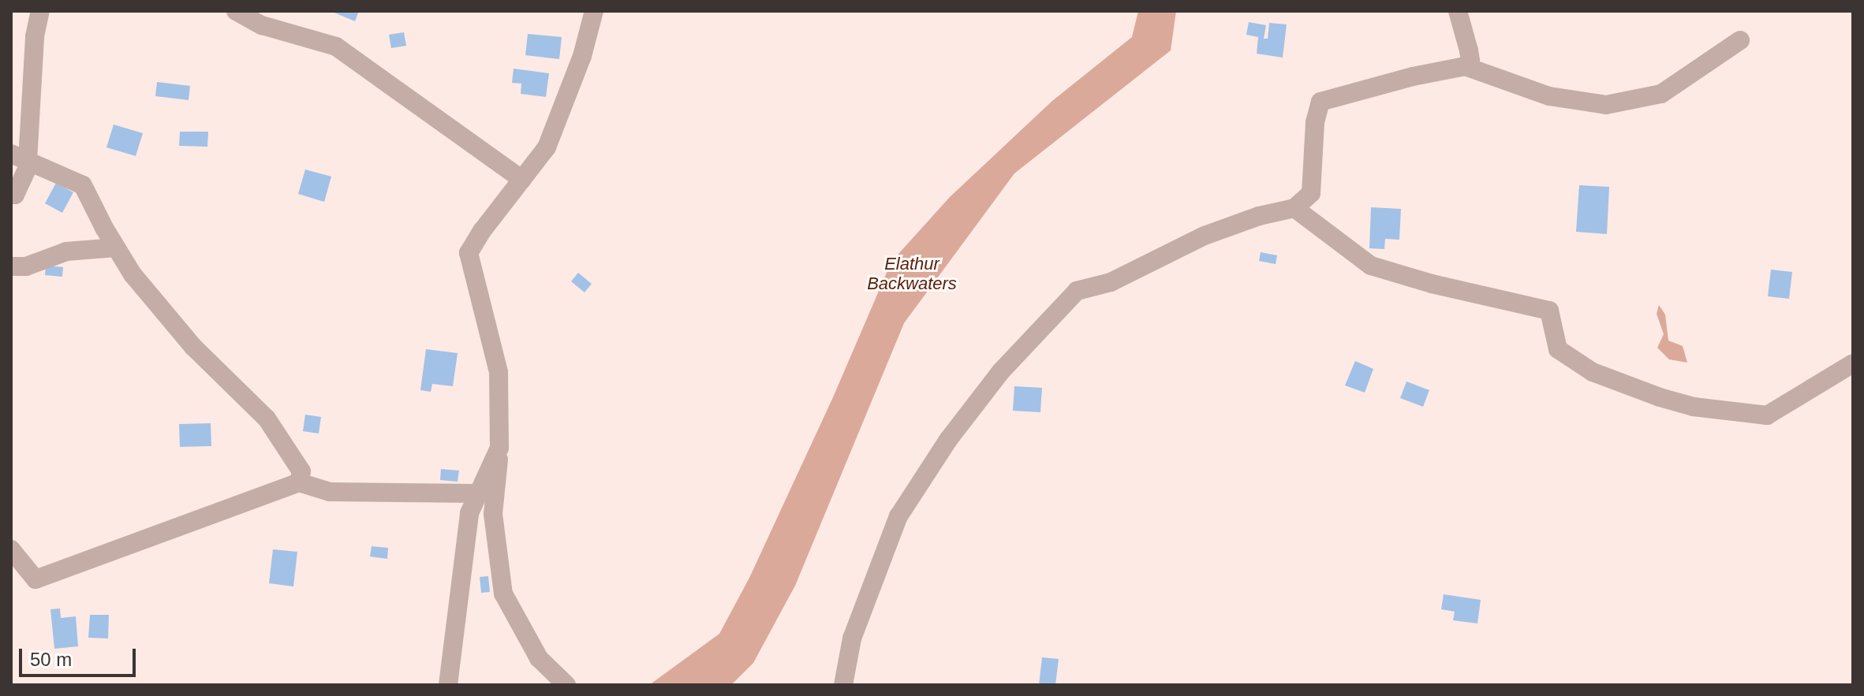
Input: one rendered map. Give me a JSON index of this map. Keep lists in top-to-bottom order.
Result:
{
  "water": ["Elathur Backwaters"],
  "scale_bar": "50 m"
}
